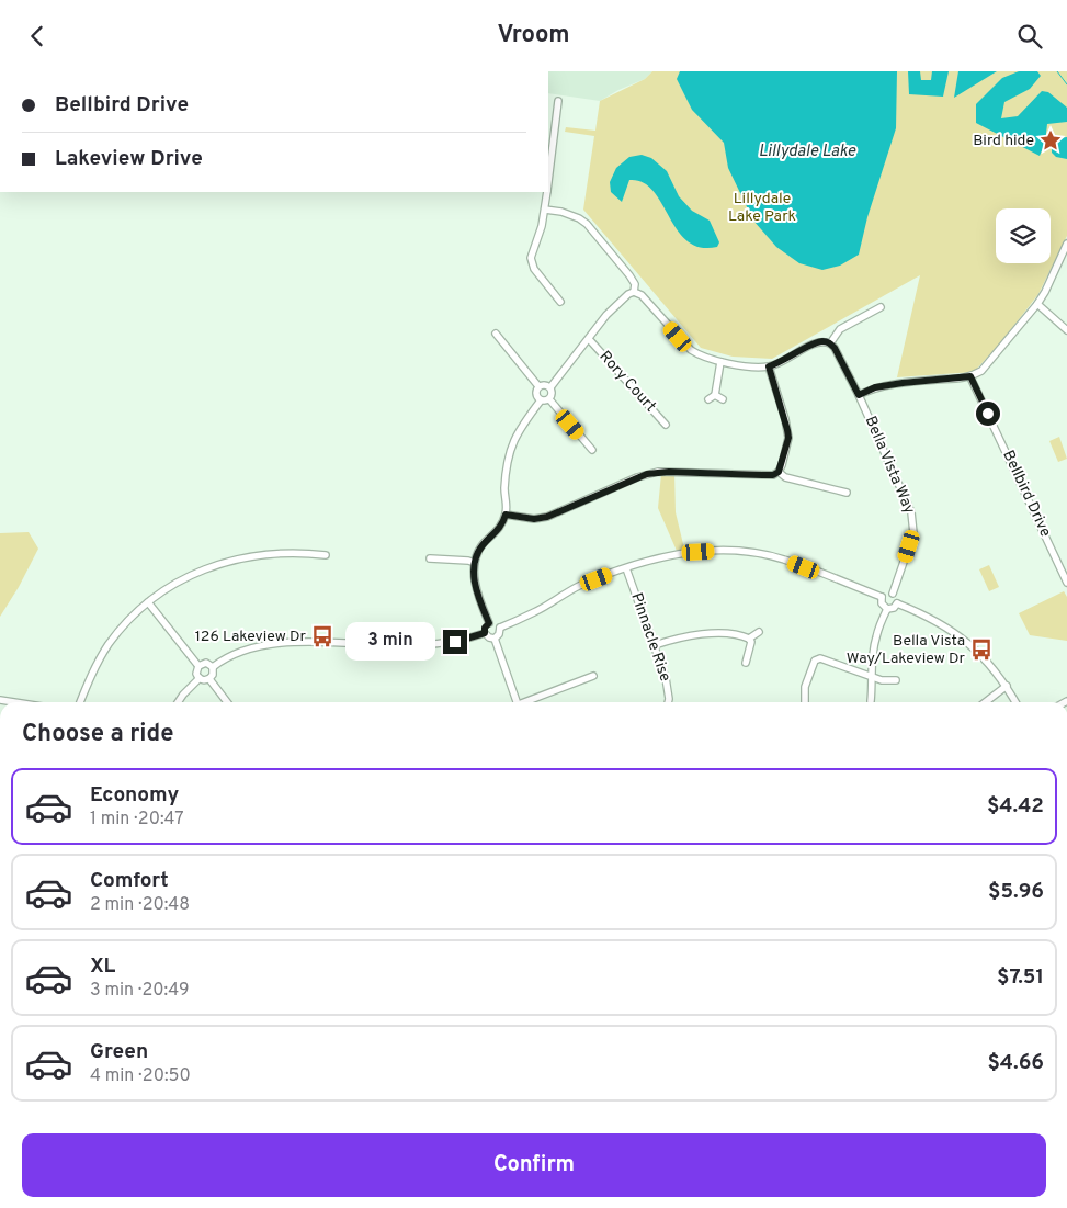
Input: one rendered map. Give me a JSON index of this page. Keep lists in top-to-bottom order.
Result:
{
  "streets": {
    "street": [
      "Rory Court",
      "Bella Vista Way",
      "Bellbird Drive",
      "Pinnacle Rise"
    ]
  },
  "water": ["Lillydale Lake"],
  "parks": ["Lillydale Lake Park"],
  "places": {
    "place": ["Bird hide"],
    "bus stop": ["126 Lakeview Dr", "Bella Vista Way/Lakeview Dr"]
  },
  "page": {
    "header": "Vroom",
    "banner": ["Bellbird Drive", "Lakeview Drive"],
    "bubble": "3 min",
    "heading": "Choose a ride",
    "list": [
      {
        "name": "Economy",
        "note": "1 min · 20:47",
        "value": "$4.42"
      },
      {
        "name": "Comfort",
        "note": "2 min · 20:48",
        "value": "$5.96"
      },
      {
        "name": "XL",
        "note": "3 min · 20:49",
        "value": "$7.51"
      },
      {
        "name": "Green",
        "note": "4 min · 20:50",
        "value": "$4.66"
      }
    ],
    "buttons": "Confirm"
  }
}
